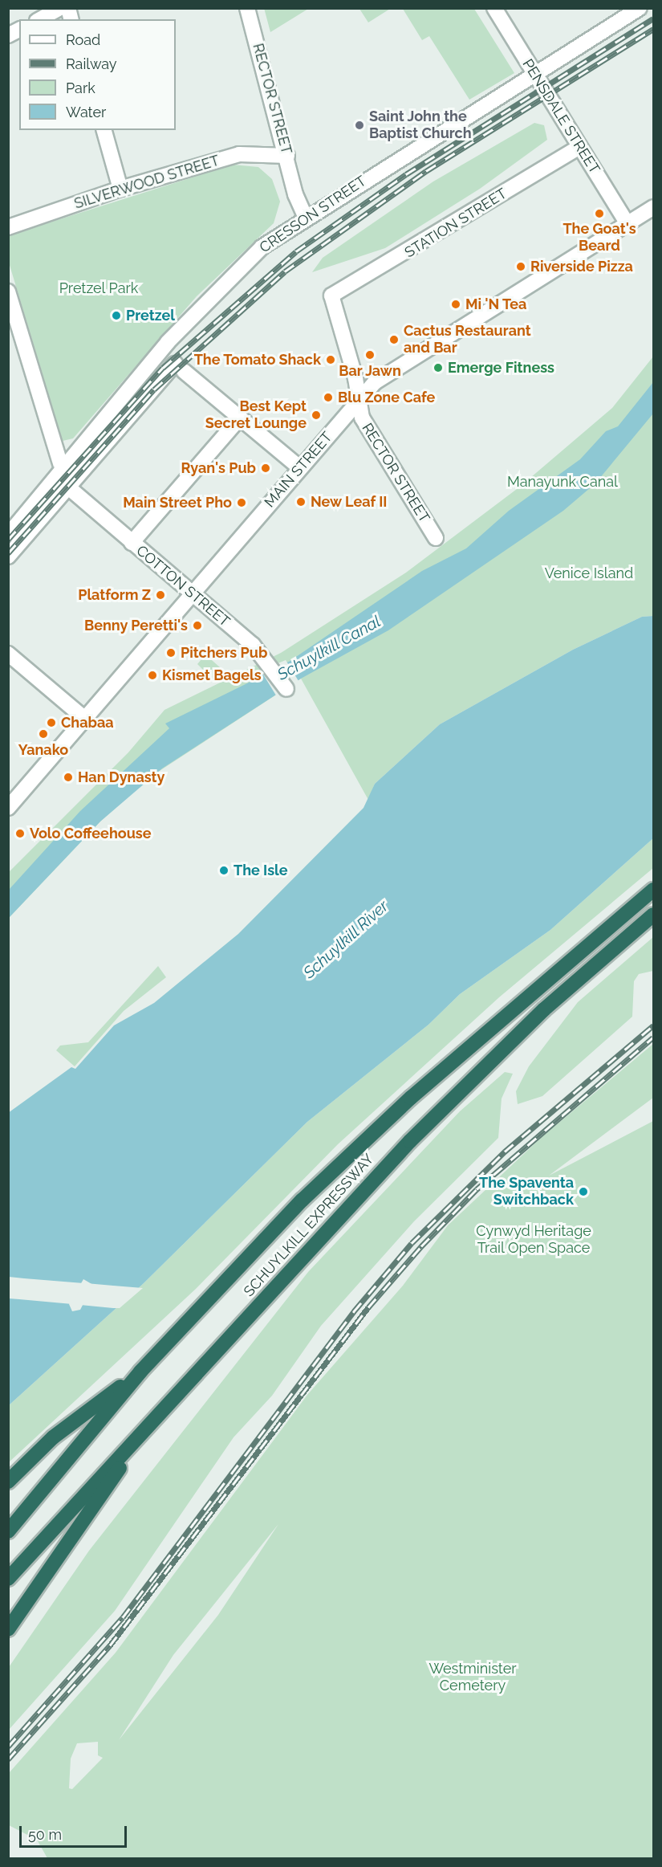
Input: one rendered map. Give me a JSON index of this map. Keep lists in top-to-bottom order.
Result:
{
  "streets": {
    "highway": ["SCHUYLKILL EXPRESSWAY"],
    "street": [
      "RECTOR STREET",
      "PENSDALE STREET",
      "SILVERWOOD STREET",
      "CRESSON STREET",
      "STATION STREET",
      "MAIN STREET",
      "COTTON STREET"
    ]
  },
  "crossings": [
    ["RECTOR STREET", "SILVERWOOD STREET"],
    ["RECTOR STREET", "CRESSON STREET"],
    ["RECTOR STREET", "STATION STREET"],
    ["RECTOR STREET", "MAIN STREET"],
    ["PENSDALE STREET", "CRESSON STREET"],
    ["PENSDALE STREET", "STATION STREET"],
    ["PENSDALE STREET", "MAIN STREET"],
    ["MAIN STREET", "COTTON STREET"]
  ],
  "water": ["Schuylkill Canal", "Schuylkill River"],
  "parks": [
    "Pretzel Park",
    "Manayunk Canal",
    "Venice Island",
    "Cynwyd Heritage Trail Open Space",
    "Westminister Cemetery"
  ],
  "places": [
    "Saint John the Baptist Church",
    "The Goat's Beard",
    "Riverside Pizza",
    "Mi 'N Tea",
    "Pretzel",
    "Cactus Restaurant and Bar",
    "Bar Jawn",
    "The Tomato Shack",
    "Emerge Fitness",
    "Blu Zone Cafe",
    "Best Kept Secret Lounge",
    "Ryan's Pub",
    "New Leaf II",
    "Main Street Pho",
    "Platform Z",
    "Benny Peretti's",
    "Pitchers Pub",
    "Kismet Bagels",
    "Chabaa",
    "Yanako",
    "Han Dynasty",
    "Volo Coffeehouse",
    "The Isle",
    "The Spaventa Switchback"
  ],
  "legend": [
    "Road",
    "Railway",
    "Park",
    "Water"
  ],
  "scale_bar": "50 m"
}
